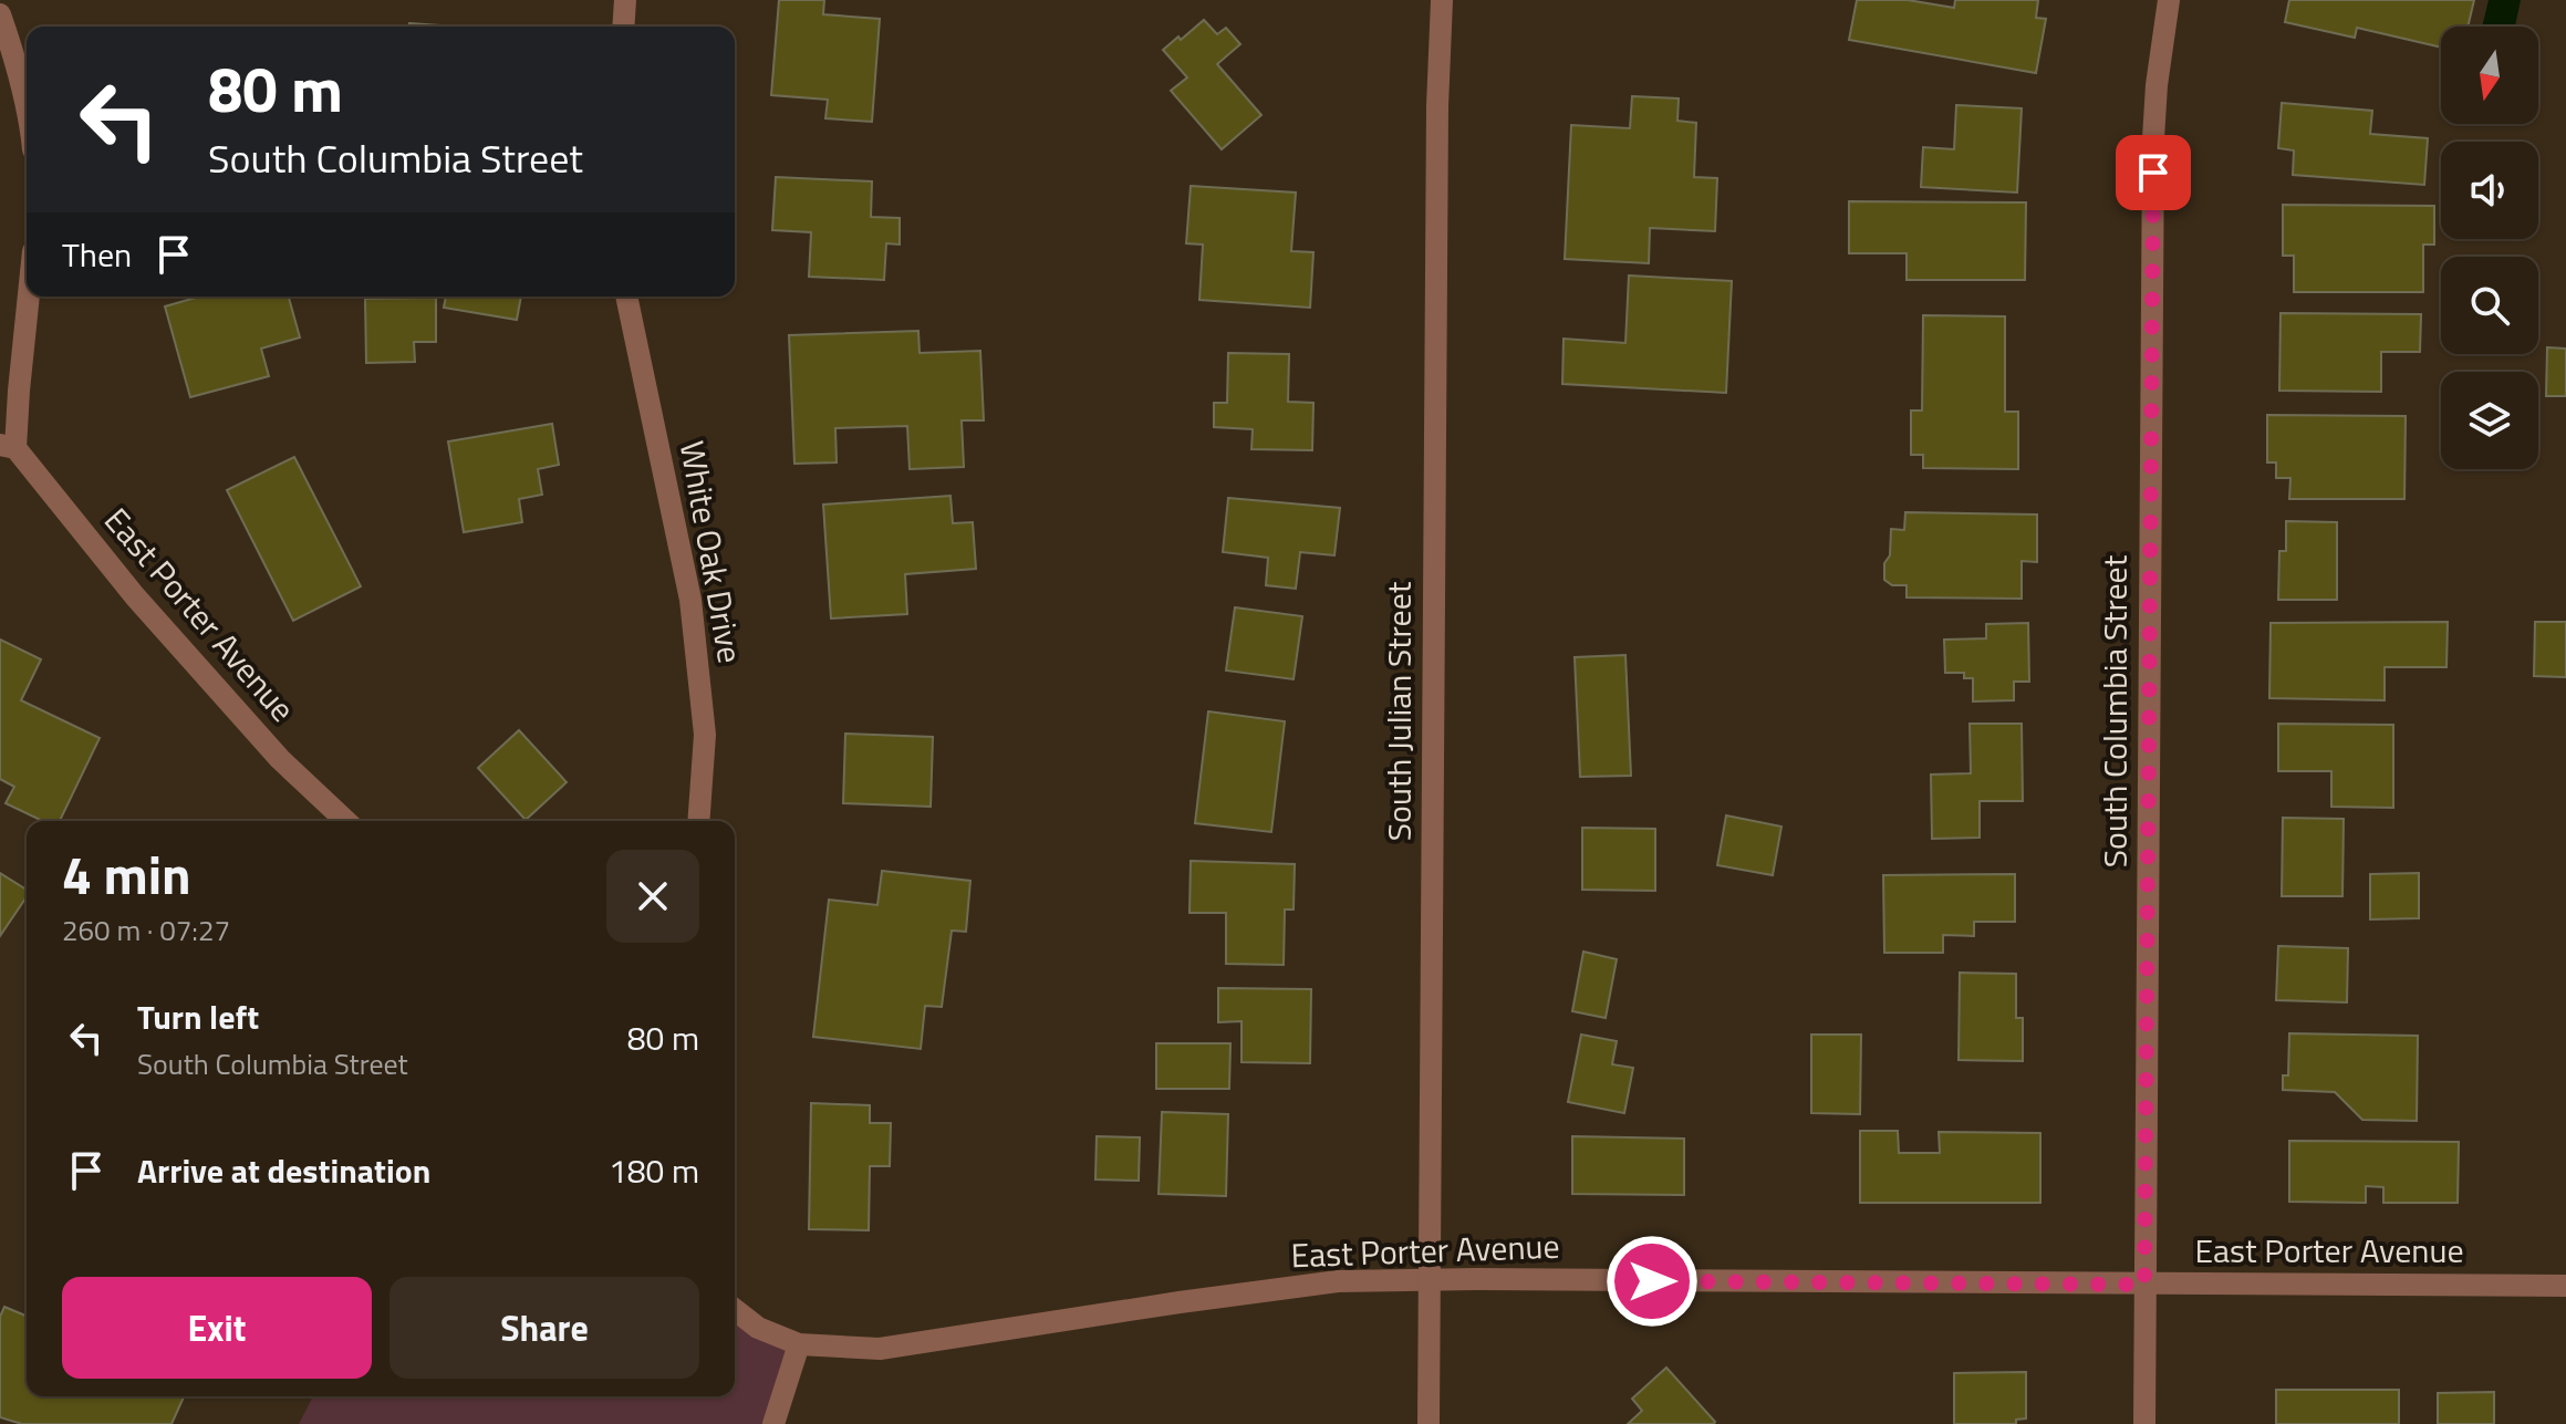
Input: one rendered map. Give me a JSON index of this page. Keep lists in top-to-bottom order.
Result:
{
  "streets": {
    "street": [
      "White Oak Drive",
      "East Porter Avenue",
      "South Julian Street",
      "South Columbia Street"
    ]
  },
  "crossings": [
    ["East Porter Avenue", "South Julian Street"],
    ["East Porter Avenue", "South Columbia Street"]
  ],
  "north": "bottom",
  "page": {
    "turn": ["80 m", "South Columbia Street"],
    "then": "Then",
    "heading": ["4 min", "260 m · 07:27"],
    "list": [
      {
        "name": "Turn left",
        "note": "South Columbia Street",
        "value": "80 m"
      },
      {
        "name": "Arrive at destination",
        "value": "180 m"
      }
    ],
    "buttons": ["Exit", "Share"]
  }
}
